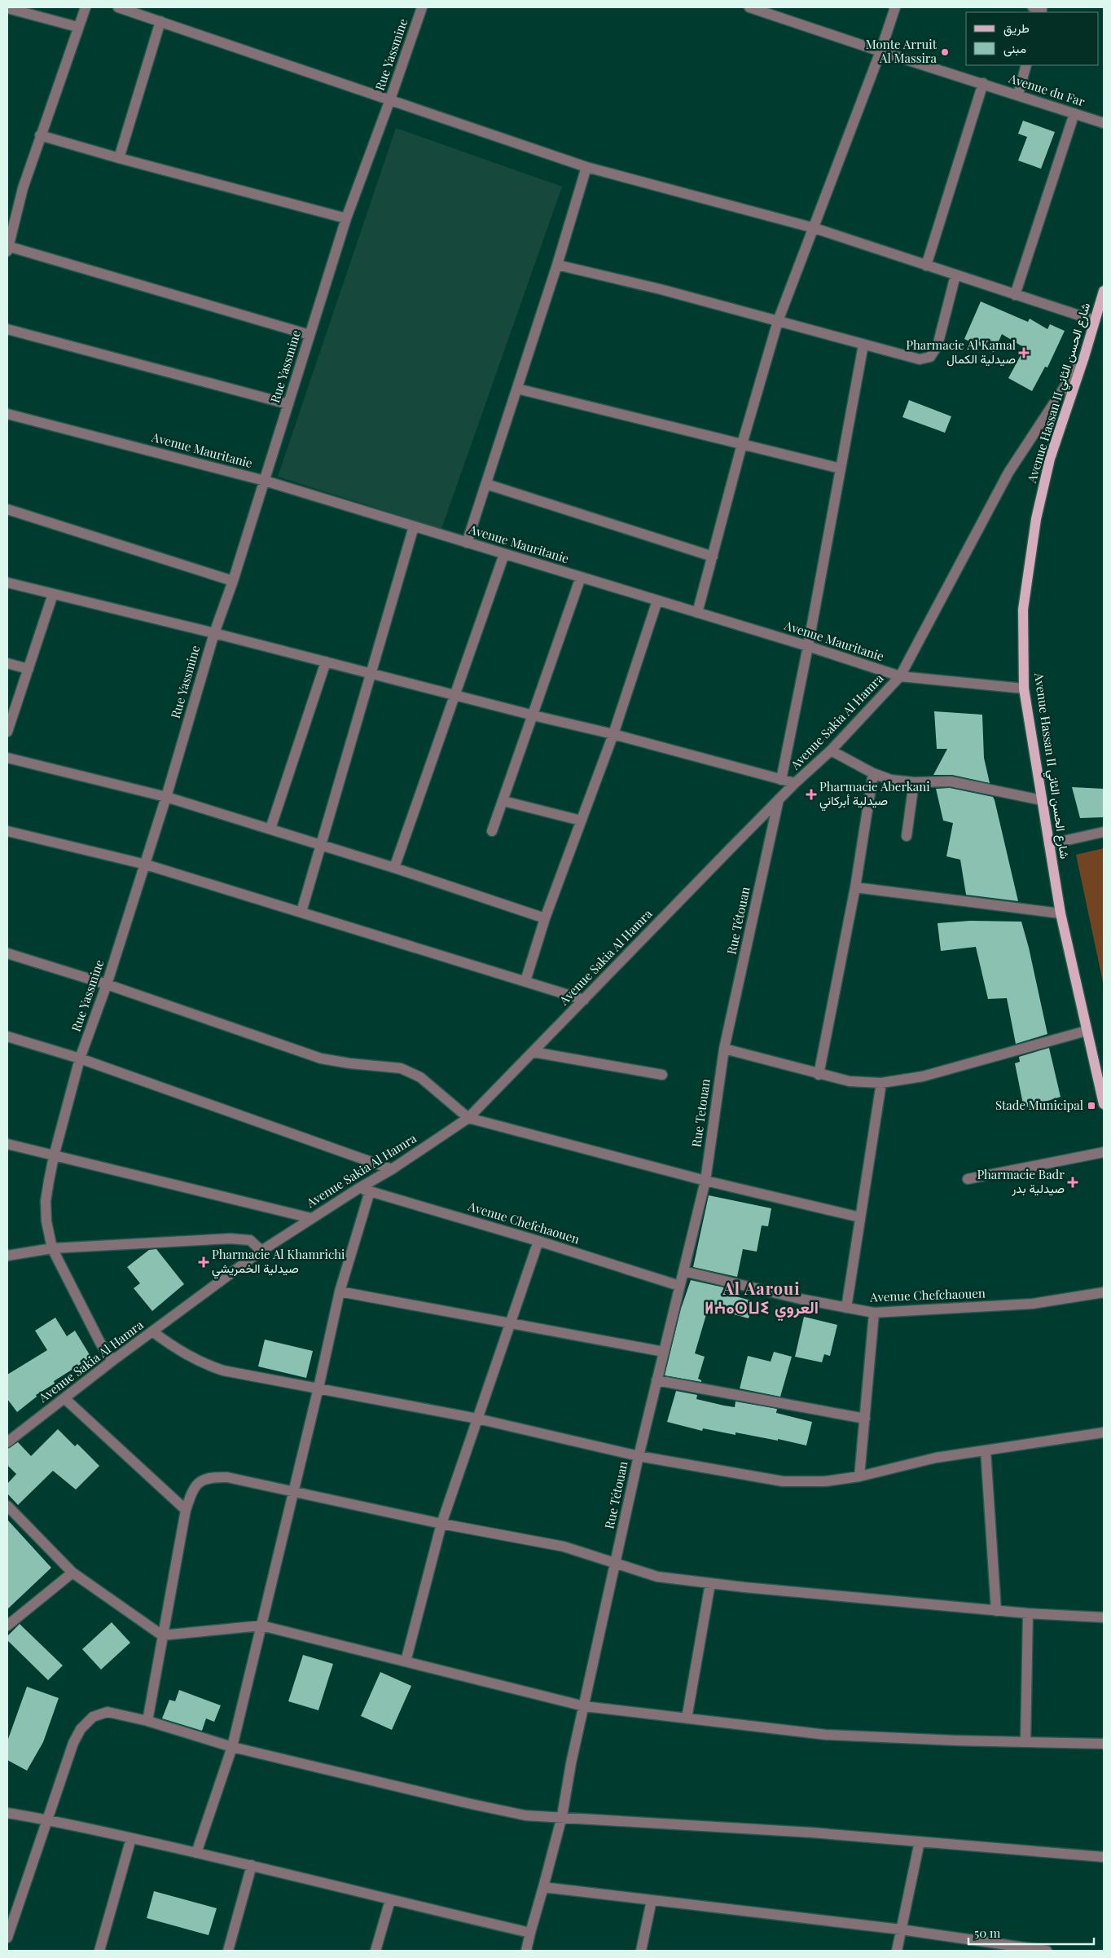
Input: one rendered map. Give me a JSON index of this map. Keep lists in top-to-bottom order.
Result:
{
  "streets": {
    "main road": ["Avenue Hassan II شارع الحسن الثاني"],
    "street": [
      "Rue Yassmine",
      "Avenue du Far",
      "Avenue Mauritanie",
      "Avenue Sakia Al Hamra",
      "Rue Tétouan",
      "Rue Tetouan",
      "Avenue Chefchaouen"
    ]
  },
  "crossings": [
    ["Rue Yassmine", "Avenue Mauritanie"],
    ["Rue Yassmine", "Avenue Sakia Al Hamra"],
    ["Avenue Hassan II شارع الحسن الثاني", "Avenue Mauritanie"],
    ["Avenue Hassan II شارع الحسن الثاني", "Avenue Sakia Al Hamra"],
    ["Avenue Mauritanie", "Avenue Sakia Al Hamra"],
    ["Avenue Sakia Al Hamra", "Rue Tétouan"],
    ["Avenue Sakia Al Hamra", "Avenue Chefchaouen"],
    ["Rue Tétouan", "Rue Tetouan"],
    ["Rue Tétouan", "Avenue Chefchaouen"]
  ],
  "districts": ["Al Aaroui ⵍⵄⴰⵔⵡⵉ العروي"],
  "places": {
    "other": ["Monte Arruit Al Massira"],
    "health": [
      "Pharmacie Al Kamal صيدلية الكمال",
      "Pharmacie Aberkani صيدلية أبركاني",
      "Pharmacie Badr صيدلية بدر",
      "Pharmacie Al Khamrichi صيدلية الخمريشي"
    ],
    "transit": ["Stade Municipal"]
  },
  "legend": ["طريق", "مبنى"],
  "scale_bar": "50 m"
}
